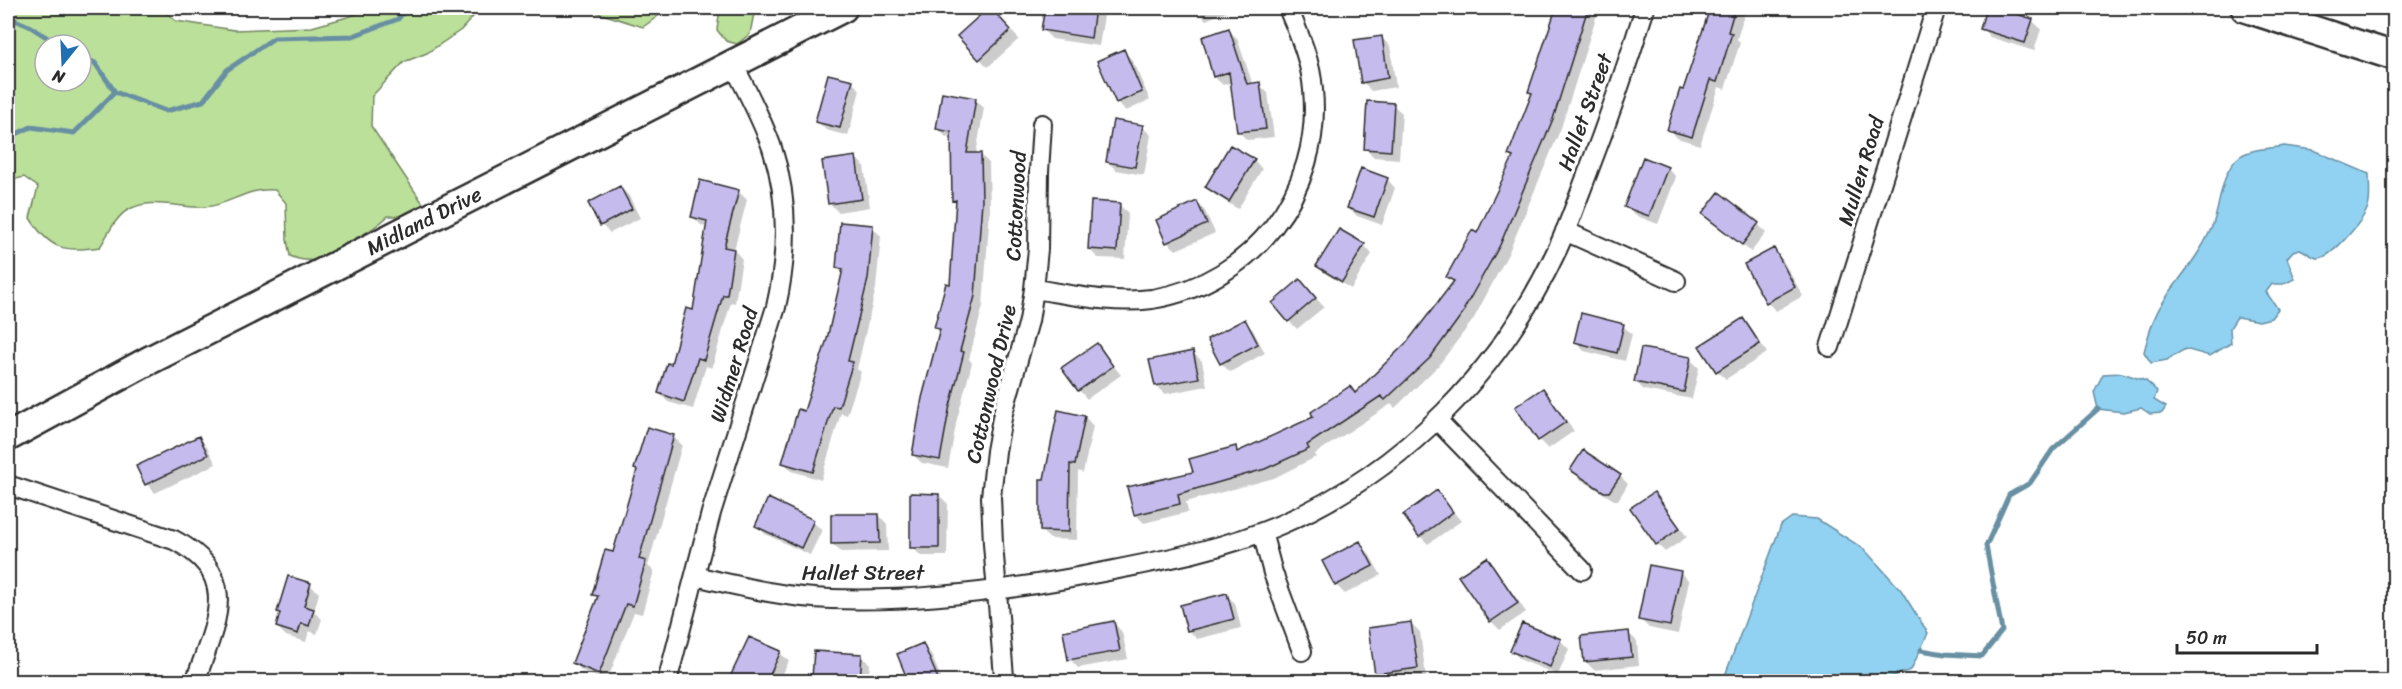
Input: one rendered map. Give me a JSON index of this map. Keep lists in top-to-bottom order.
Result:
{
  "streets": {
    "street": [
      "Hallet Street",
      "Mullen Road",
      "Cottonwood",
      "Midland Drive",
      "Widmer Road",
      "Cottonwood Drive"
    ]
  },
  "crossings": [
    ["Hallet Street", "Widmer Road"],
    ["Hallet Street", "Cottonwood Drive"],
    ["Cottonwood", "Cottonwood Drive"],
    ["Midland Drive", "Widmer Road"]
  ],
  "scale_bar": "50 m",
  "north": "bottom"
}
